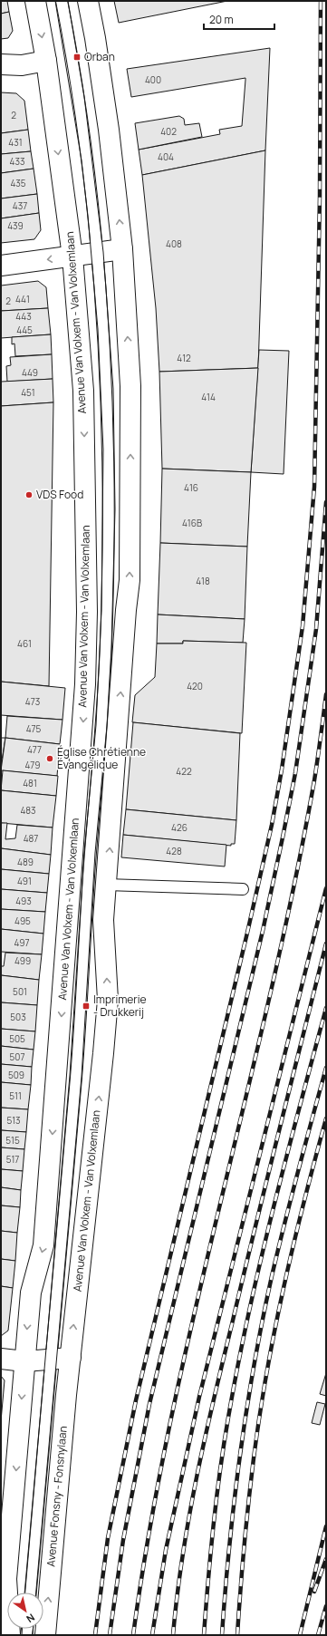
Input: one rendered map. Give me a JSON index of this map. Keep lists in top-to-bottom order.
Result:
{
  "streets": {
    "main road": ["Avenue Van Volxem - Van Volxemlaan", "Avenue Fonsny - Fonsnylaan"]
  },
  "crossings": [
    ["Avenue Van Volxem - Van Volxemlaan", "Avenue Fonsny - Fonsnylaan"]
  ],
  "places": {
    "transit": ["Orban", "Imprimerie - Drukkerij"],
    "other": ["VDS Food", "Église Chrétienne Évangélique"]
  },
  "house_numbers": [
    "400",
    "2",
    "402",
    "431",
    "404",
    "433",
    "435",
    "437",
    "439",
    "408",
    "441",
    "2",
    "443",
    "445",
    "412",
    "449",
    "451",
    "414",
    "416",
    "416B",
    "418",
    "461",
    "420",
    "473",
    "475",
    "477",
    "479",
    "422",
    "481",
    "483",
    "426",
    "487",
    "428",
    "489",
    "491",
    "493",
    "495",
    "497",
    "499",
    "501",
    "503",
    "505",
    "507",
    "509",
    "511",
    "513",
    "515",
    "517"
  ],
  "scale_bar": "20 m",
  "north": "bottom right"
}
